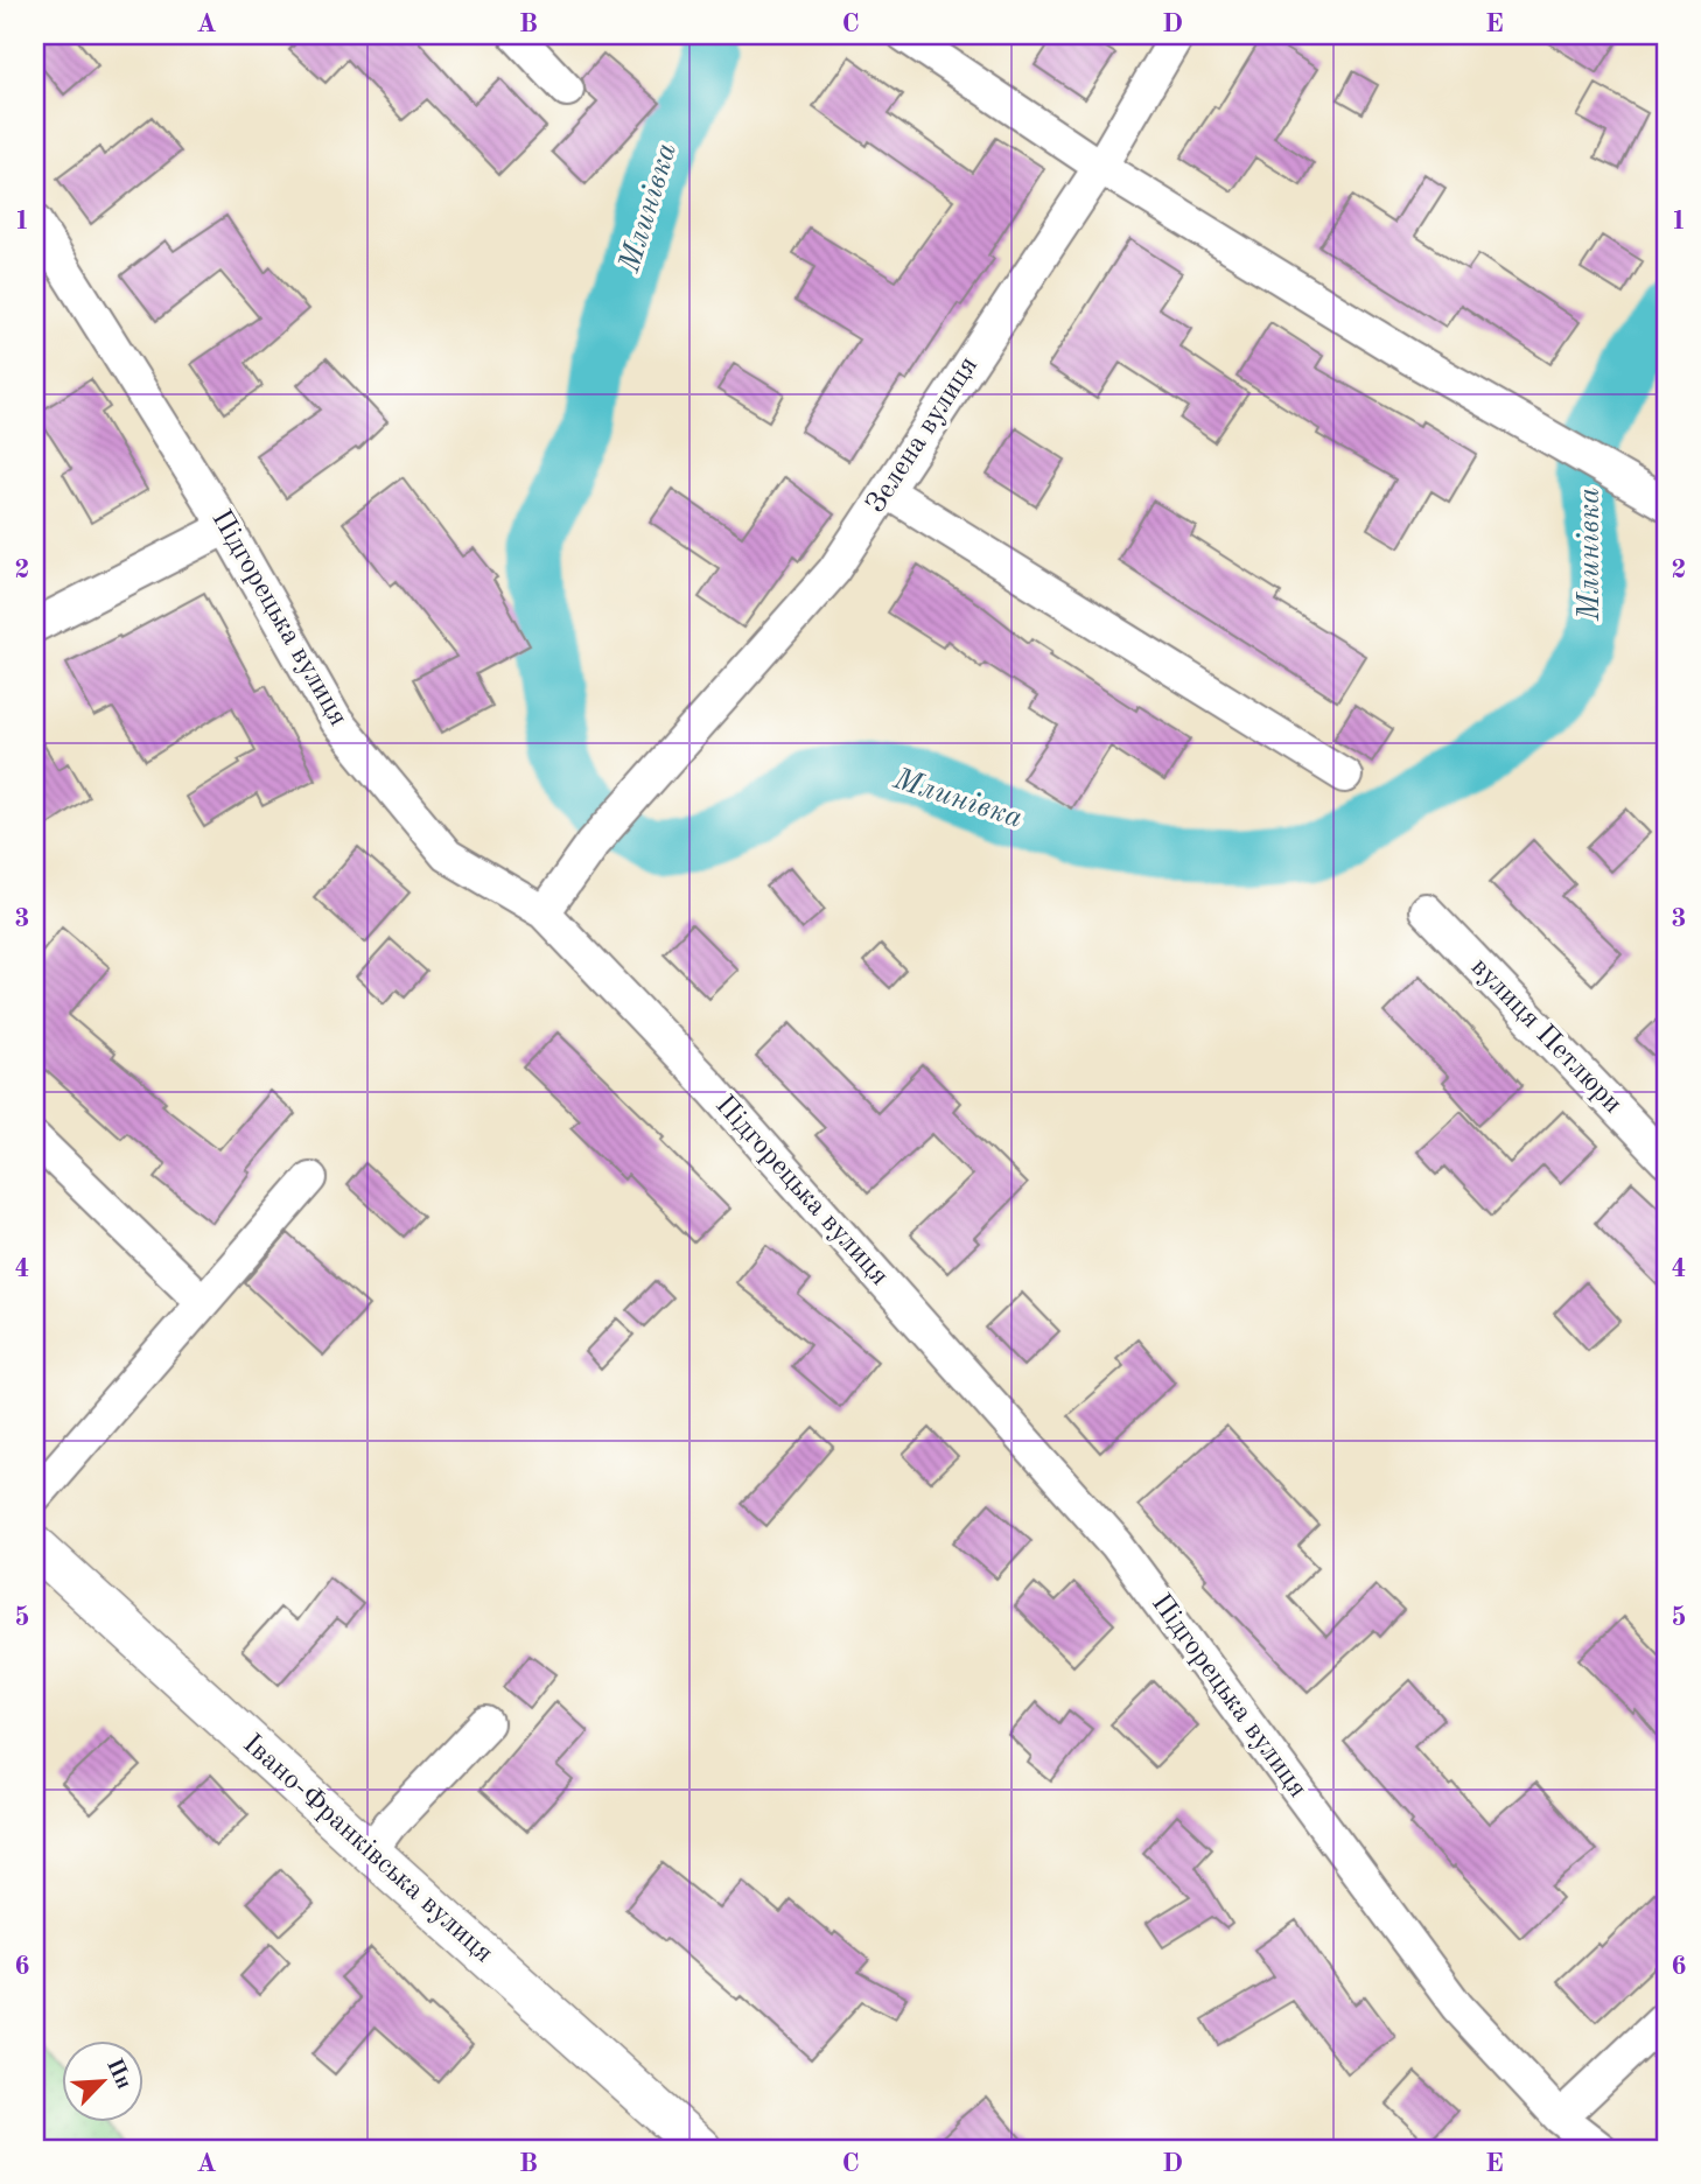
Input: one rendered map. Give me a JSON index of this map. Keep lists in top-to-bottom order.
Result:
{
  "streets": {
    "main road": ["Івано-Франківська вулиця"],
    "street": ["Зелена вулиця", "Підгорецька вулиця", "вулиця Петлюри"]
  },
  "crossings": [
    ["Зелена вулиця", "Підгорецька вулиця"]
  ],
  "water": ["Млинівка"],
  "north": "top right",
  "grid": {
    "columns": [
      "A",
      "B",
      "C",
      "D",
      "E"
    ],
    "rows": [
      "1",
      "2",
      "3",
      "4",
      "5",
      "6"
    ]
  }
}
